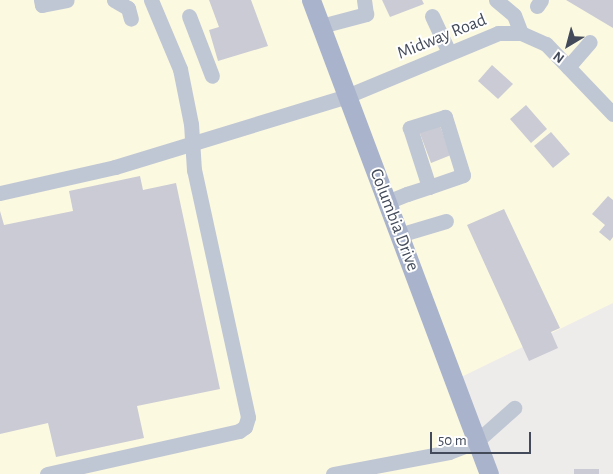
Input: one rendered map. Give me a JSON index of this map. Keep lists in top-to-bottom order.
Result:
{
  "streets": {
    "main road": ["Columbia Drive"],
    "street": ["Midway Road"]
  },
  "crossings": [
    ["Midway Road", "Columbia Drive"]
  ],
  "scale_bar": "50 m",
  "north": "bottom left"
}
